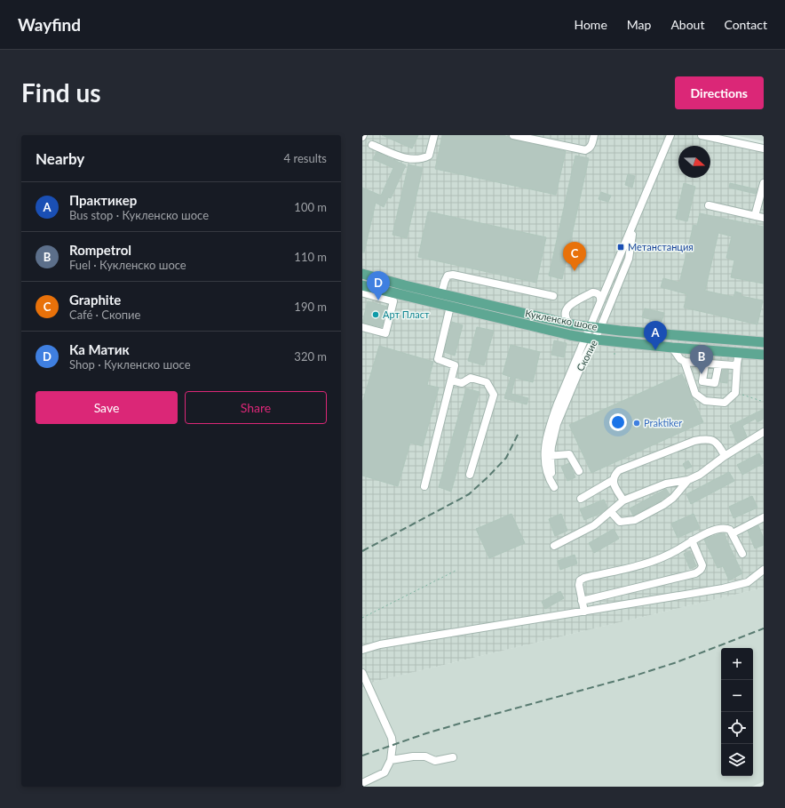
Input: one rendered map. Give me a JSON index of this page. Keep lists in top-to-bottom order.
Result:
{
  "streets": {
    "main road": ["Кукленско шосе"],
    "street": ["Скопие"]
  },
  "crossings": [
    ["Кукленско шосе", "Скопие"]
  ],
  "places": {
    "transit": ["Метанстанция"],
    "other": ["Арт Пласт", "Praktiker"]
  },
  "north": "right",
  "page": {
    "header": "Wayfind",
    "nav": [
      "Home",
      "Map",
      "About",
      "Contact"
    ],
    "buttons": [
      "Directions",
      ["Save", "Share"]
    ],
    "title": "Find us",
    "heading": ["Nearby", "4 results"],
    "list": [
      {
        "mark": "A",
        "name": "Практикер",
        "note": "Bus stop · Кукленско шосе",
        "value": "100 m"
      },
      {
        "mark": "B",
        "name": "Rompetrol",
        "note": "Fuel · Кукленско шосе",
        "value": "110 m"
      },
      {
        "mark": "C",
        "name": "Graphite",
        "note": "Café · Скопие",
        "value": "190 m"
      },
      {
        "mark": "D",
        "name": "Ка Матик",
        "note": "Shop · Кукленско шосе",
        "value": "320 m"
      }
    ],
    "pins": [
      "C",
      "D",
      "A",
      "B"
    ],
    "map_buttons": ["+", "−"]
  }
}
